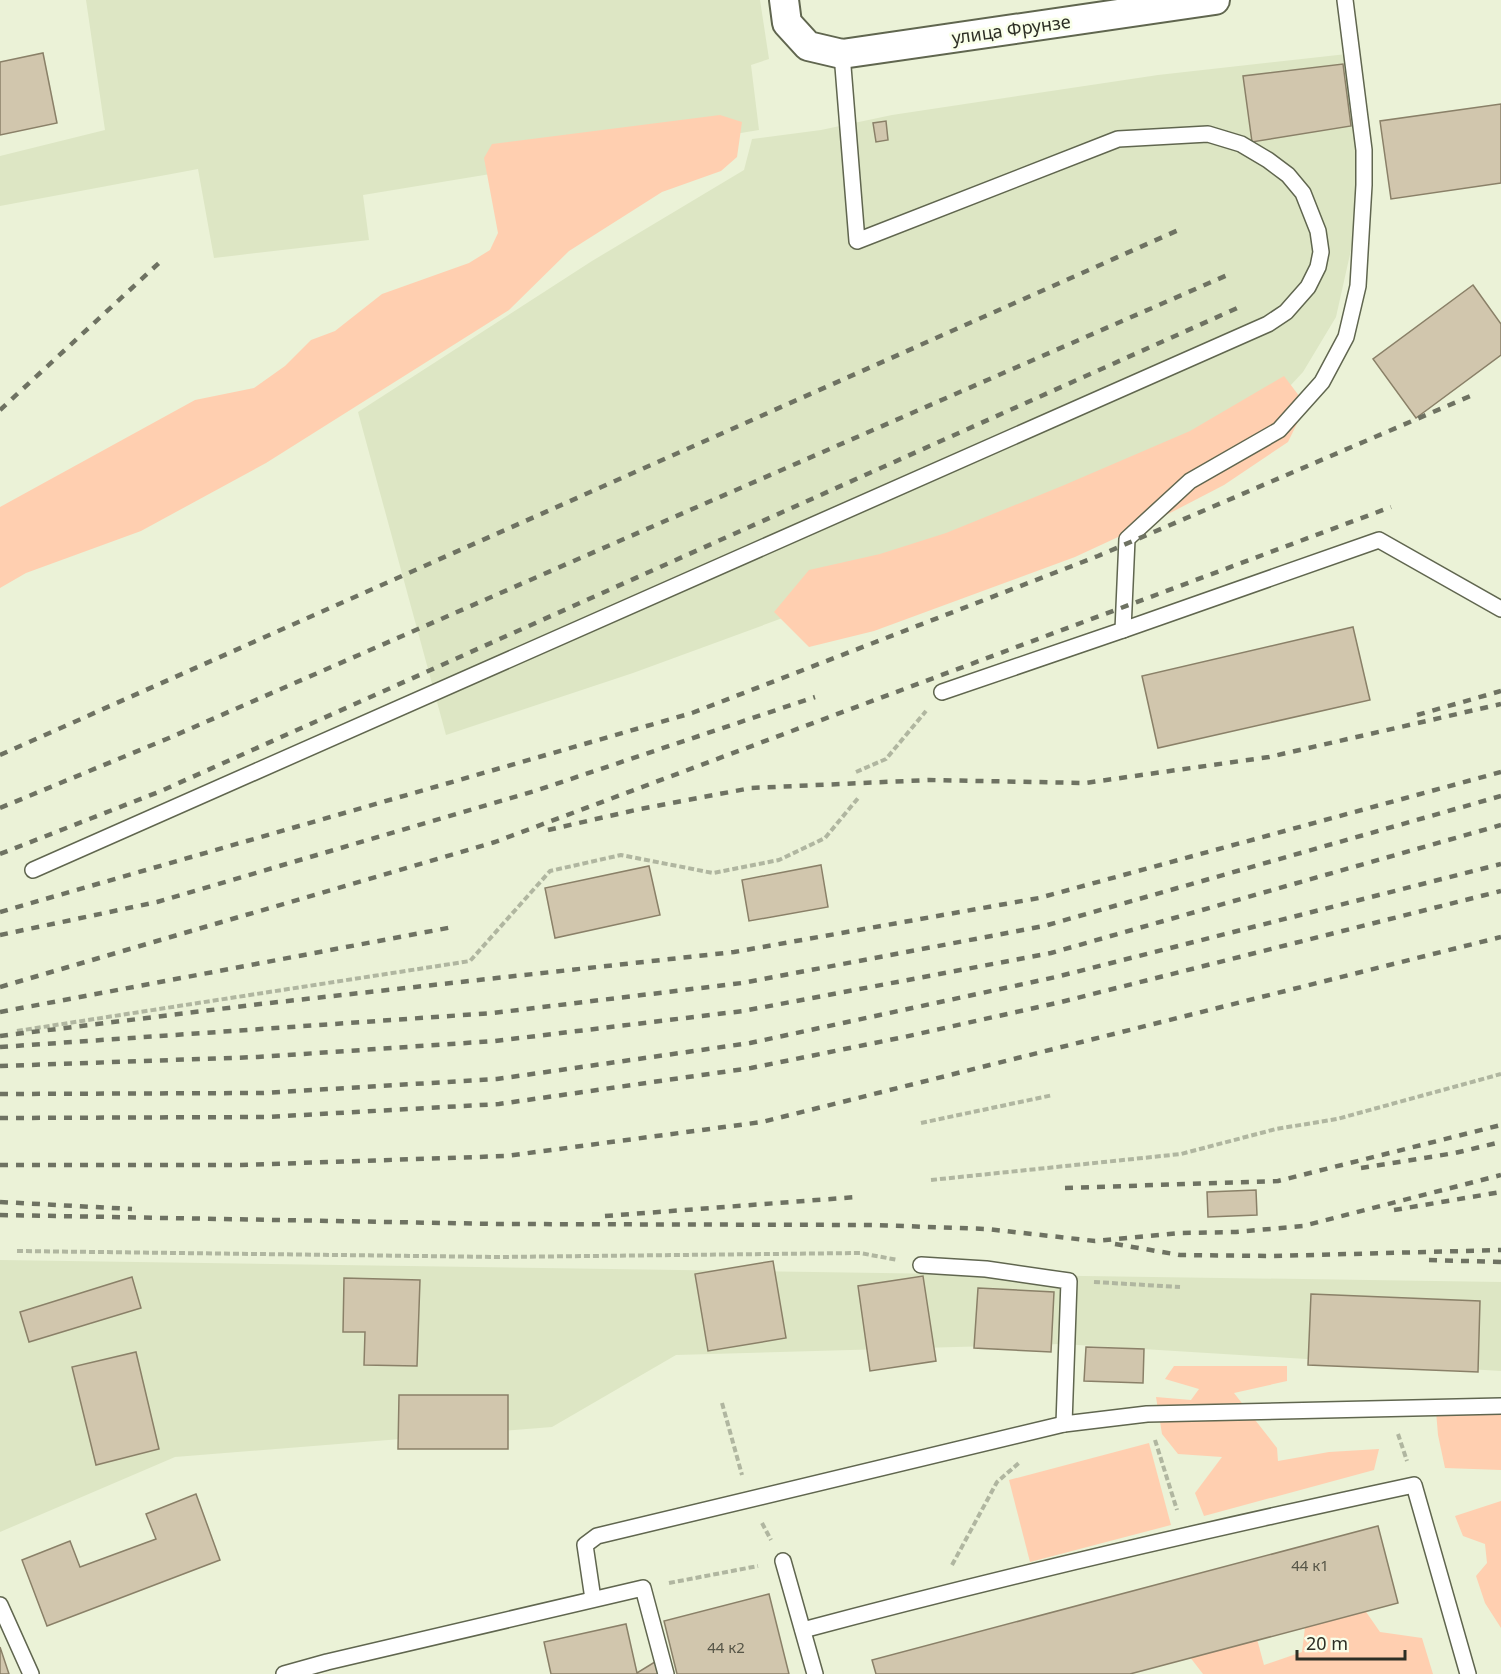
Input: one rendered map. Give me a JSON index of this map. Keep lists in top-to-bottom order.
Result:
{
  "streets": {
    "street": ["улица Фрунзе"]
  },
  "house_numbers": ["44 к1", "44 к2"],
  "scale_bar": "20 m"
}
